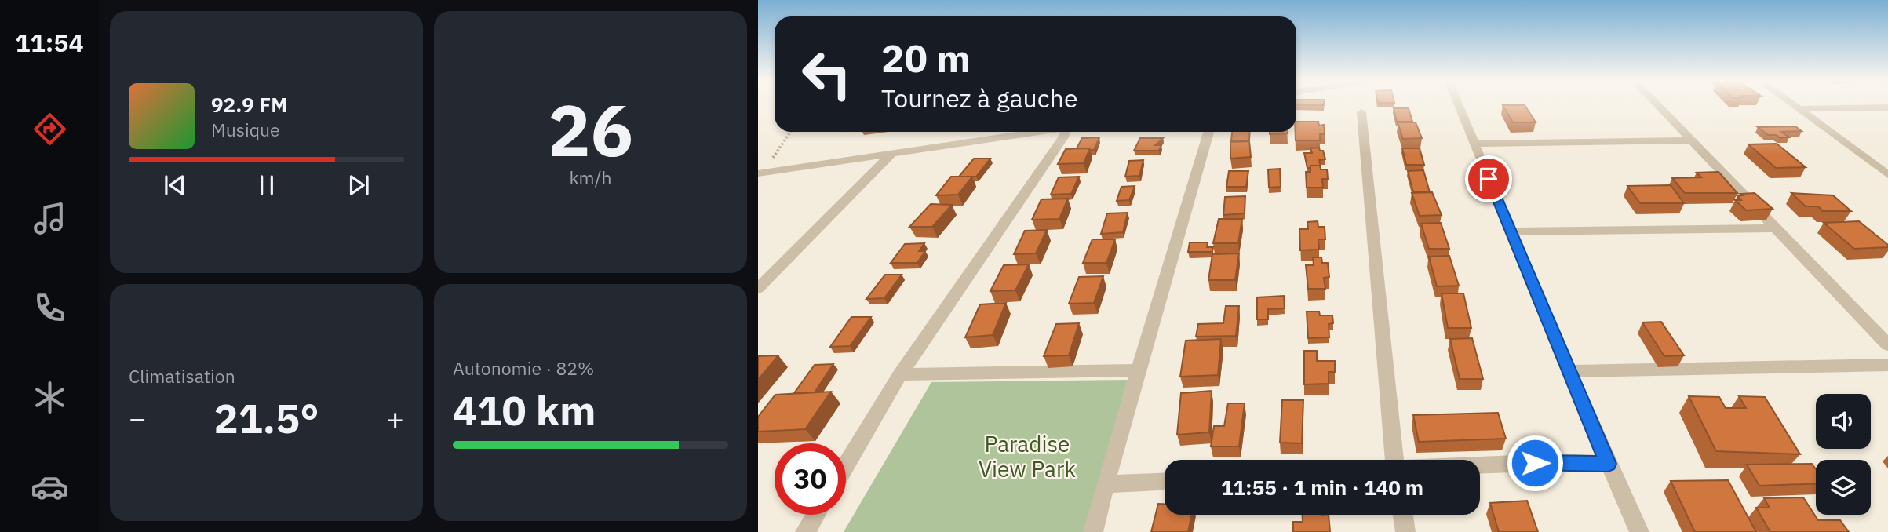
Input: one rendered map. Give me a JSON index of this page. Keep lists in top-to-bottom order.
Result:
{
  "parks": ["Paradise View Park"],
  "page": {
    "tabs": "11:54",
    "tile": [
      ["26", "km/h"],
      "Climatisation",
      ["Autonomie · 82%", "410 km"]
    ],
    "turn": ["20 m", "Tournez à gauche"],
    "song": ["92.9 FM", "Musique"],
    "heat": ["−", "21.5°", "+"],
    "limit": "30",
    "trip": "11:55 · 1 min · 140 m"
  }
}
